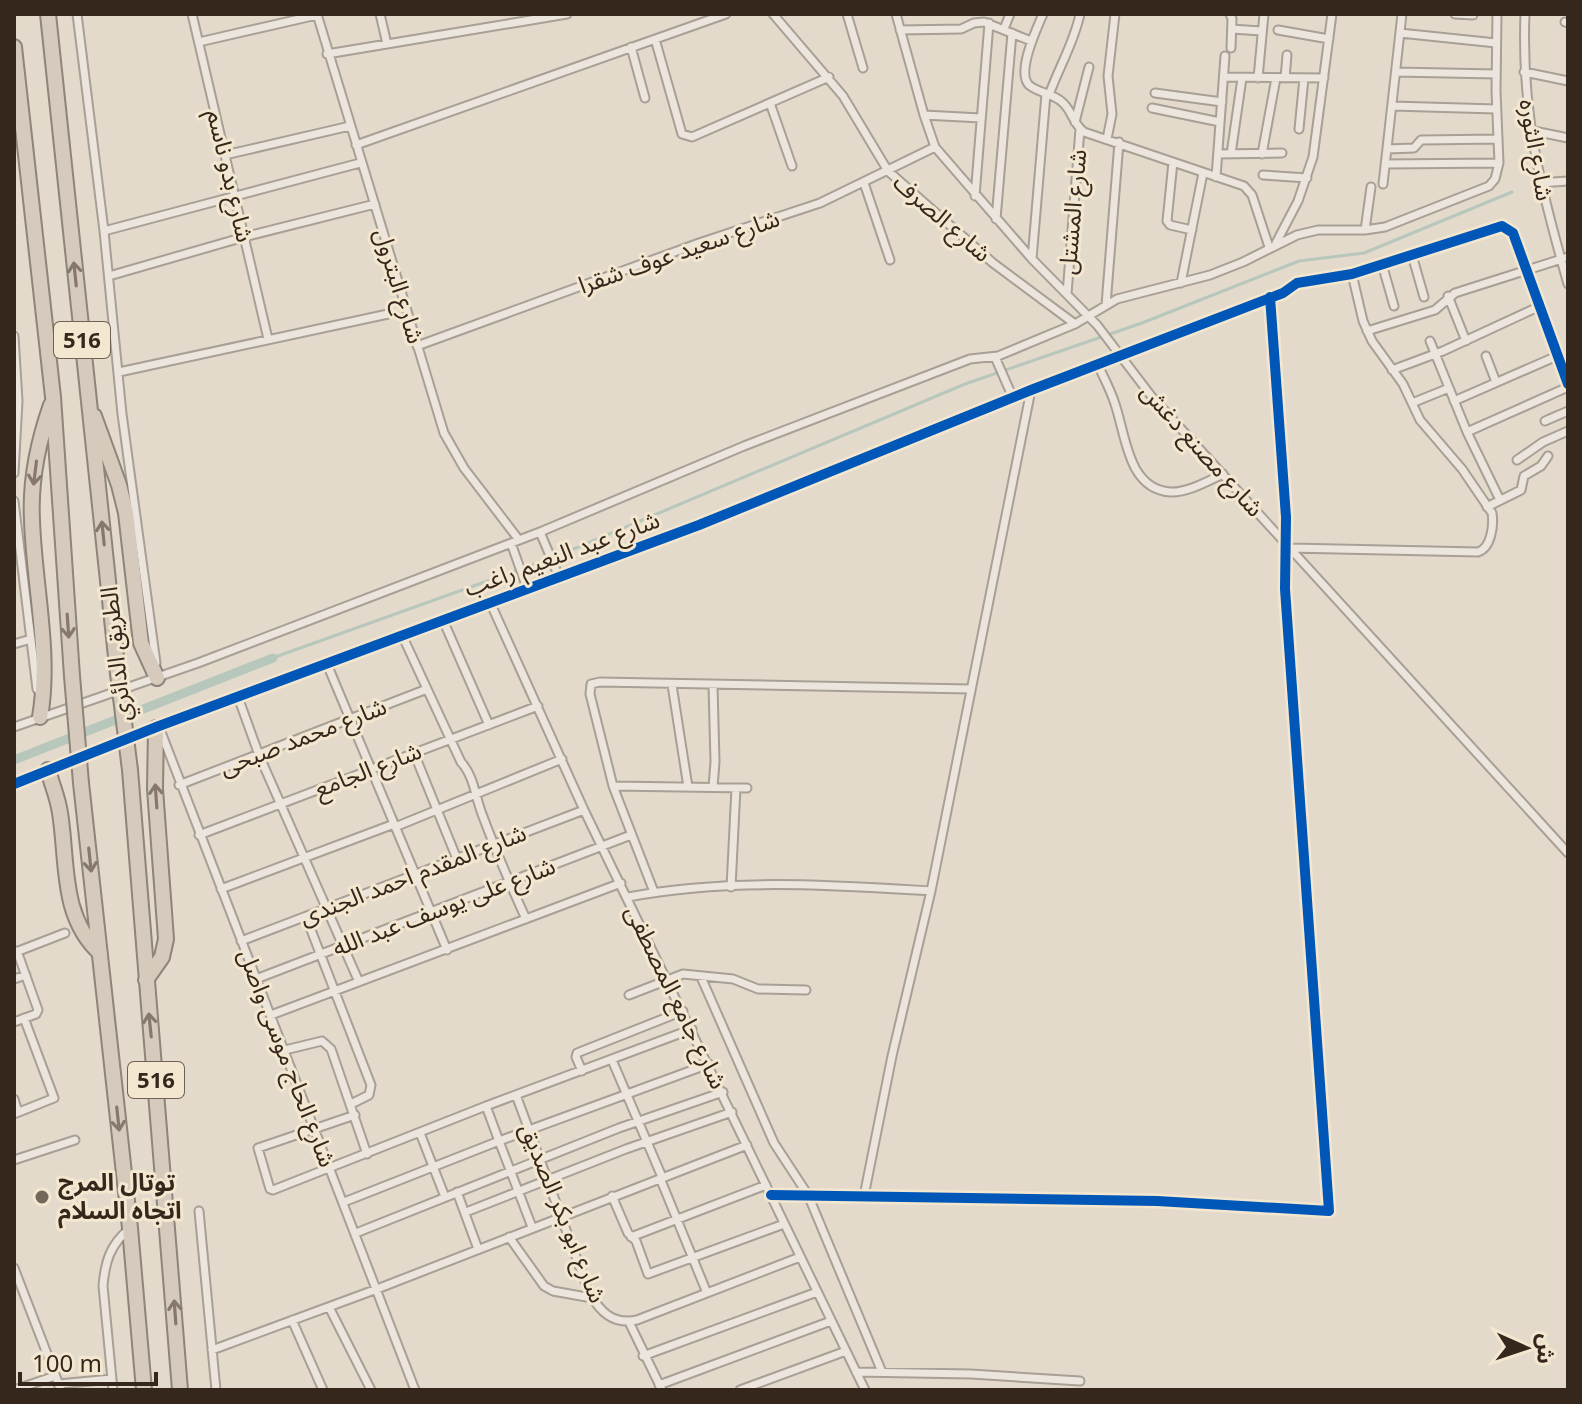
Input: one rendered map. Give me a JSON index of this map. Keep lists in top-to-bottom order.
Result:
{
  "streets": {
    "highway": ["516", "الطريق الدائري"],
    "street": [
      "شارع الثوره",
      "شارع بدو ناسم",
      "شارع المشتل",
      "شارع الصرف",
      "شارع سعيد عوف شقرا",
      "شارع البترول",
      "شارع مصنع دغش",
      "شارع عبد النعيم راغب",
      "شارع محمد صبحى",
      "شارع الجامع",
      "شارع المقدم احمد الجندى",
      "شارع على يوسف عبد الله",
      "شارع جامع المصطفى",
      "شارع الحاج موسى واصل",
      "شارع ابو بكر الصديق"
    ]
  },
  "crossings": [
    ["شارع المشتل", "شارع مصنع دغش"],
    ["شارع الصرف", "شارع سعيد عوف شقرا"],
    ["شارع الصرف", "شارع عبد النعيم راغب"],
    ["شارع سعيد عوف شقرا", "شارع البترول"],
    ["شارع سعيد عوف شقرا", "شارع مصنع دغش"],
    ["شارع البترول", "شارع عبد النعيم راغب"],
    ["شارع مصنع دغش", "شارع عبد النعيم راغب"],
    ["شارع عبد النعيم راغب", "شارع جامع المصطفى"],
    ["شارع عبد النعيم راغب", "شارع الحاج موسى واصل"],
    ["شارع محمد صبحى", "شارع الحاج موسى واصل"],
    ["شارع الجامع", "شارع جامع المصطفى"],
    ["شارع الجامع", "شارع الحاج موسى واصل"],
    ["شارع المقدم احمد الجندى", "شارع جامع المصطفى"],
    ["شارع المقدم احمد الجندى", "شارع الحاج موسى واصل"],
    ["شارع على يوسف عبد الله", "شارع جامع المصطفى"],
    ["شارع على يوسف عبد الله", "شارع الحاج موسى واصل"],
    ["شارع جامع المصطفى", "شارع ابو بكر الصديق"]
  ],
  "places": ["توتال المرج اتجاه السلام"],
  "scale_bar": "100 m",
  "north": "right"
}
